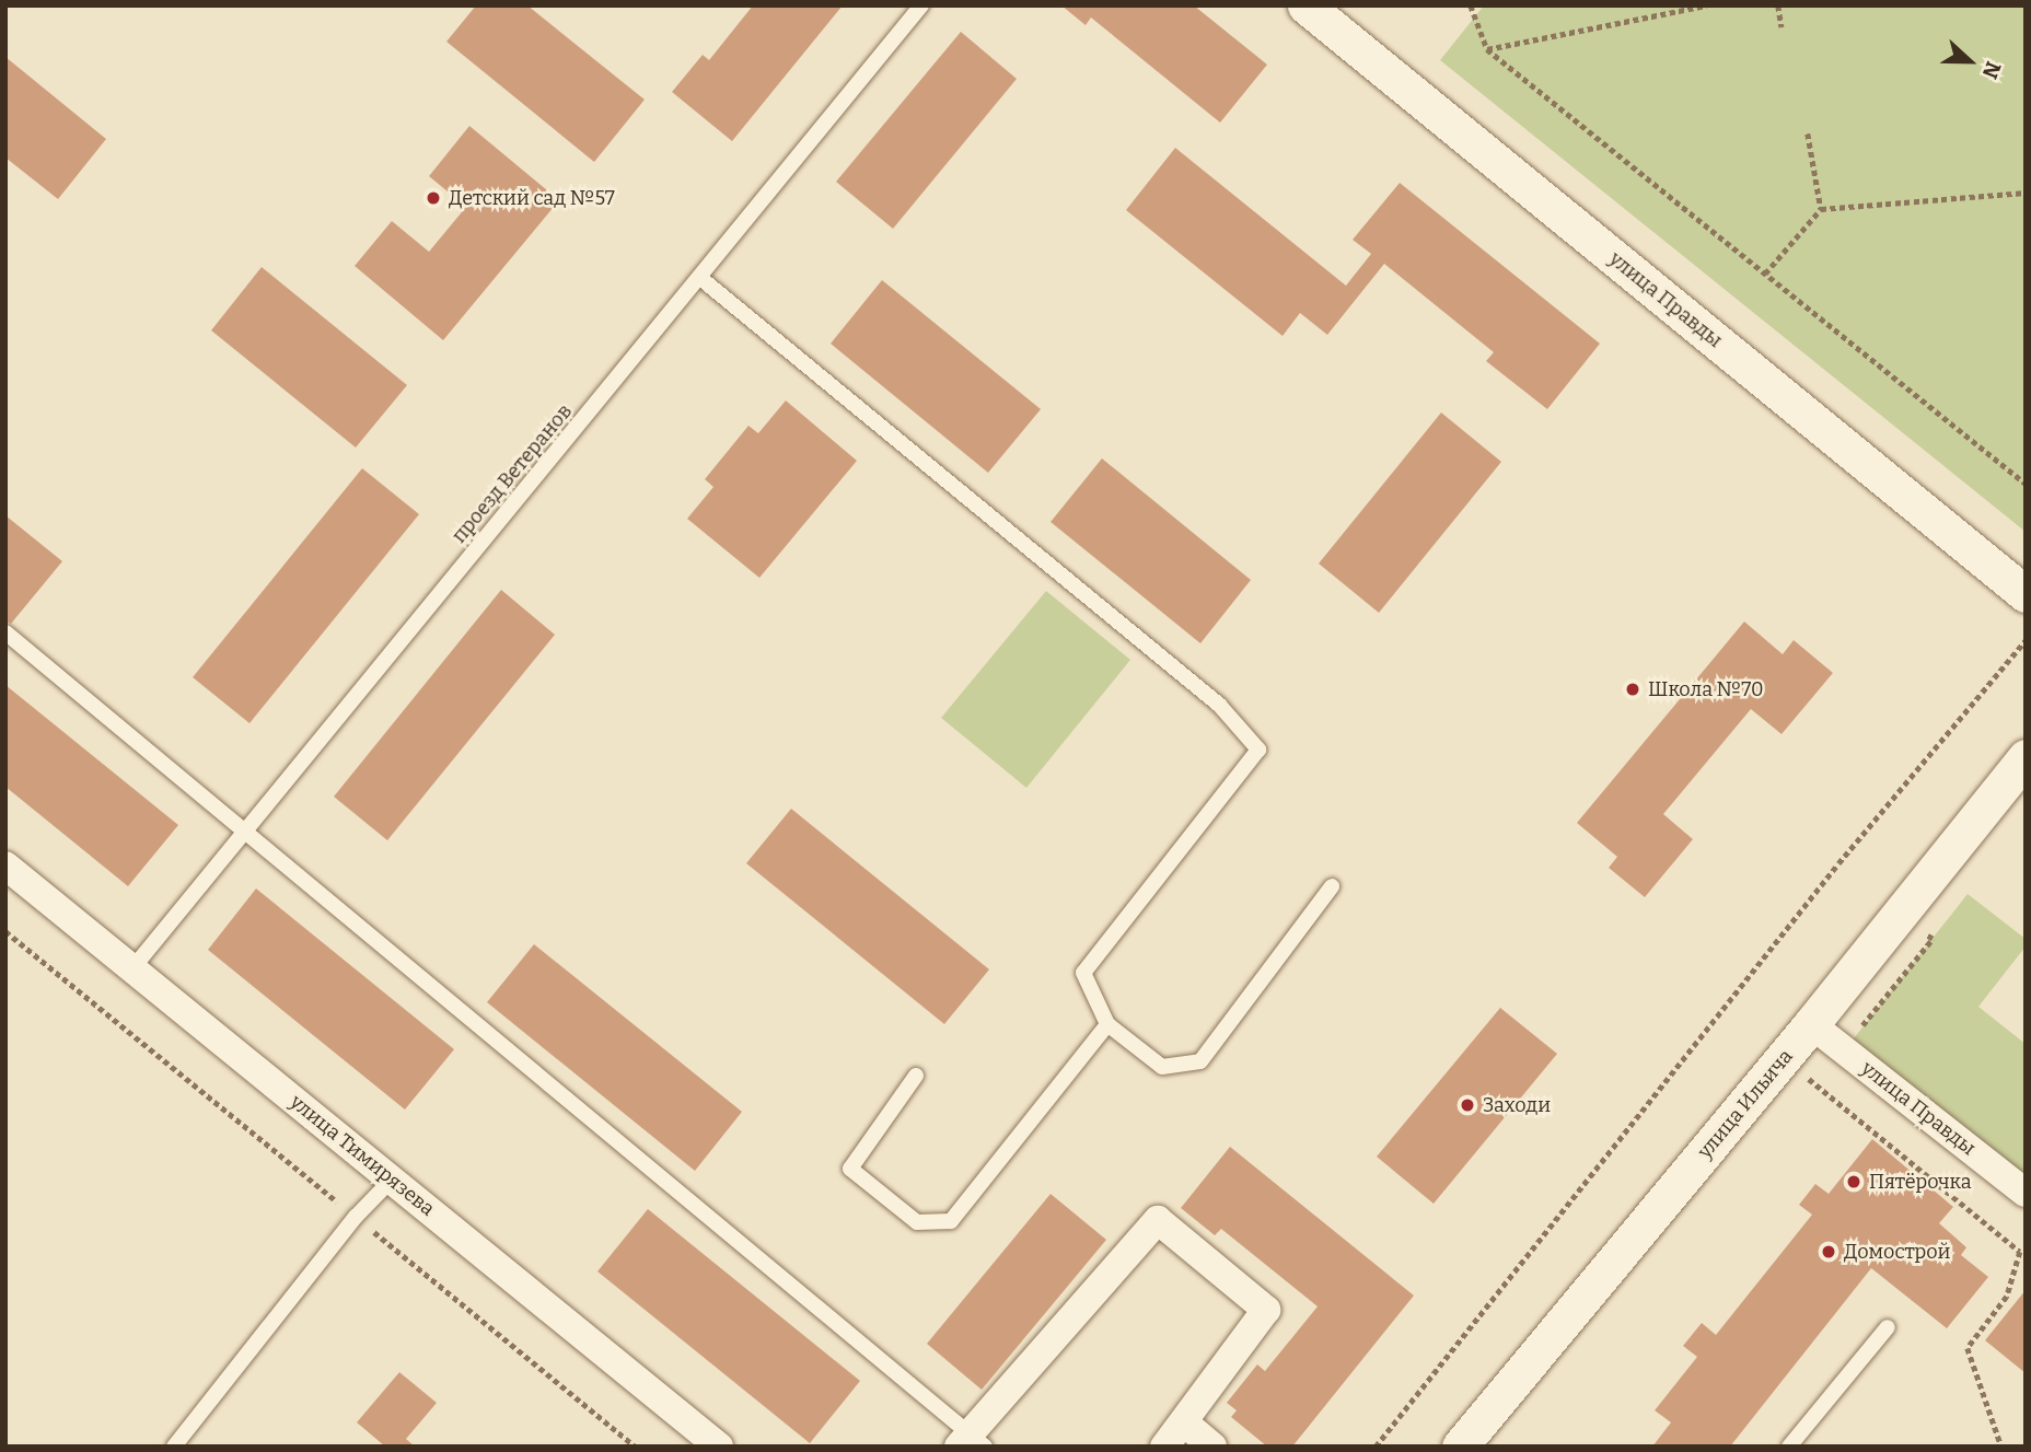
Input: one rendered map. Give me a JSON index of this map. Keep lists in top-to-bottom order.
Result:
{
  "streets": {
    "street": ["улица Правды", "улица Ильича", "улица Тимирязева"],
    "lane": ["проезд Ветеранов"]
  },
  "crossings": [
    ["улица Правды", "улица Ильича"],
    ["проезд Ветеранов", "улица Тимирязева"]
  ],
  "places": [
    "Детский сад №57",
    "Школа №70",
    "Заходи",
    "Пятёрочка",
    "Домострой"
  ],
  "north": "right"
}
